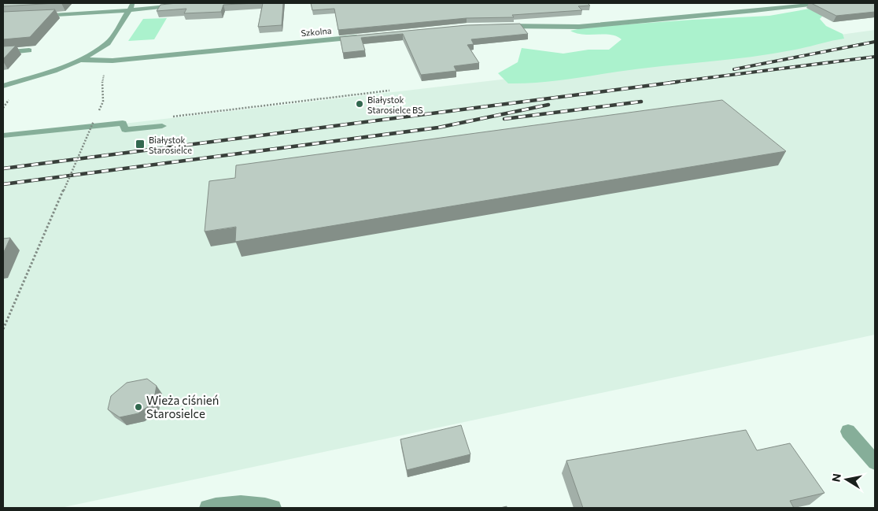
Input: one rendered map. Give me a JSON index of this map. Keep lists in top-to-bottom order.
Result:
{
  "streets": {
    "street": ["Szkolna"]
  },
  "places": {
    "other": ["Białystok Starosielce BS", "Wieża ciśnień Starosielce"],
    "transit": ["Białystok Starosielce"]
  },
  "north": "left"
}
